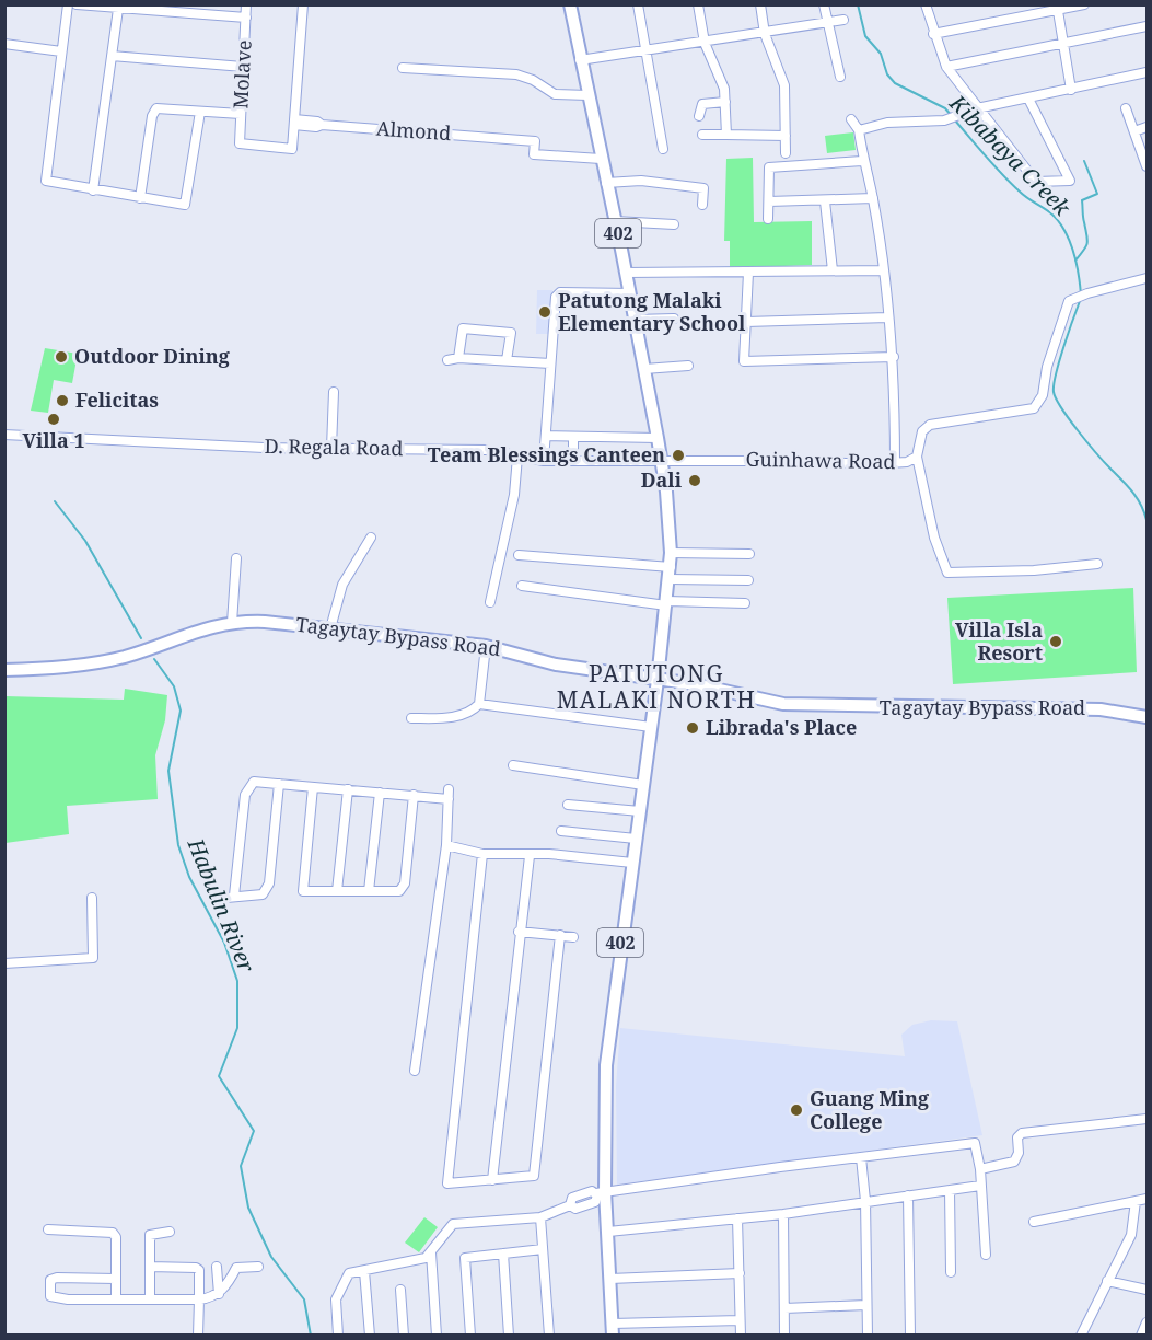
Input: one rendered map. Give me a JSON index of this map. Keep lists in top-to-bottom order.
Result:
{
  "streets": {
    "main road": ["402", "Tagaytay Bypass Road"],
    "street": [
      "Molave",
      "Almond",
      "D. Regala Road",
      "Guinhawa Road"
    ]
  },
  "crossings": [
    ["Molave", "Almond"],
    ["Almond", "402"],
    ["402", "D. Regala Road"],
    ["402", "Guinhawa Road"],
    ["402", "Tagaytay Bypass Road"],
    ["D. Regala Road", "Guinhawa Road"]
  ],
  "districts": ["PATUTONG MALAKI NORTH"],
  "water": ["Kibabaya Creek", "Habulin River"],
  "places": [
    "Patutong Malaki Elementary School",
    "Outdoor Dining",
    "Felicitas",
    "Villa 1",
    "Team Blessings Canteen",
    "Dali",
    "Villa Isla Resort",
    "Librada's Place",
    "Guang Ming College"
  ]
}
